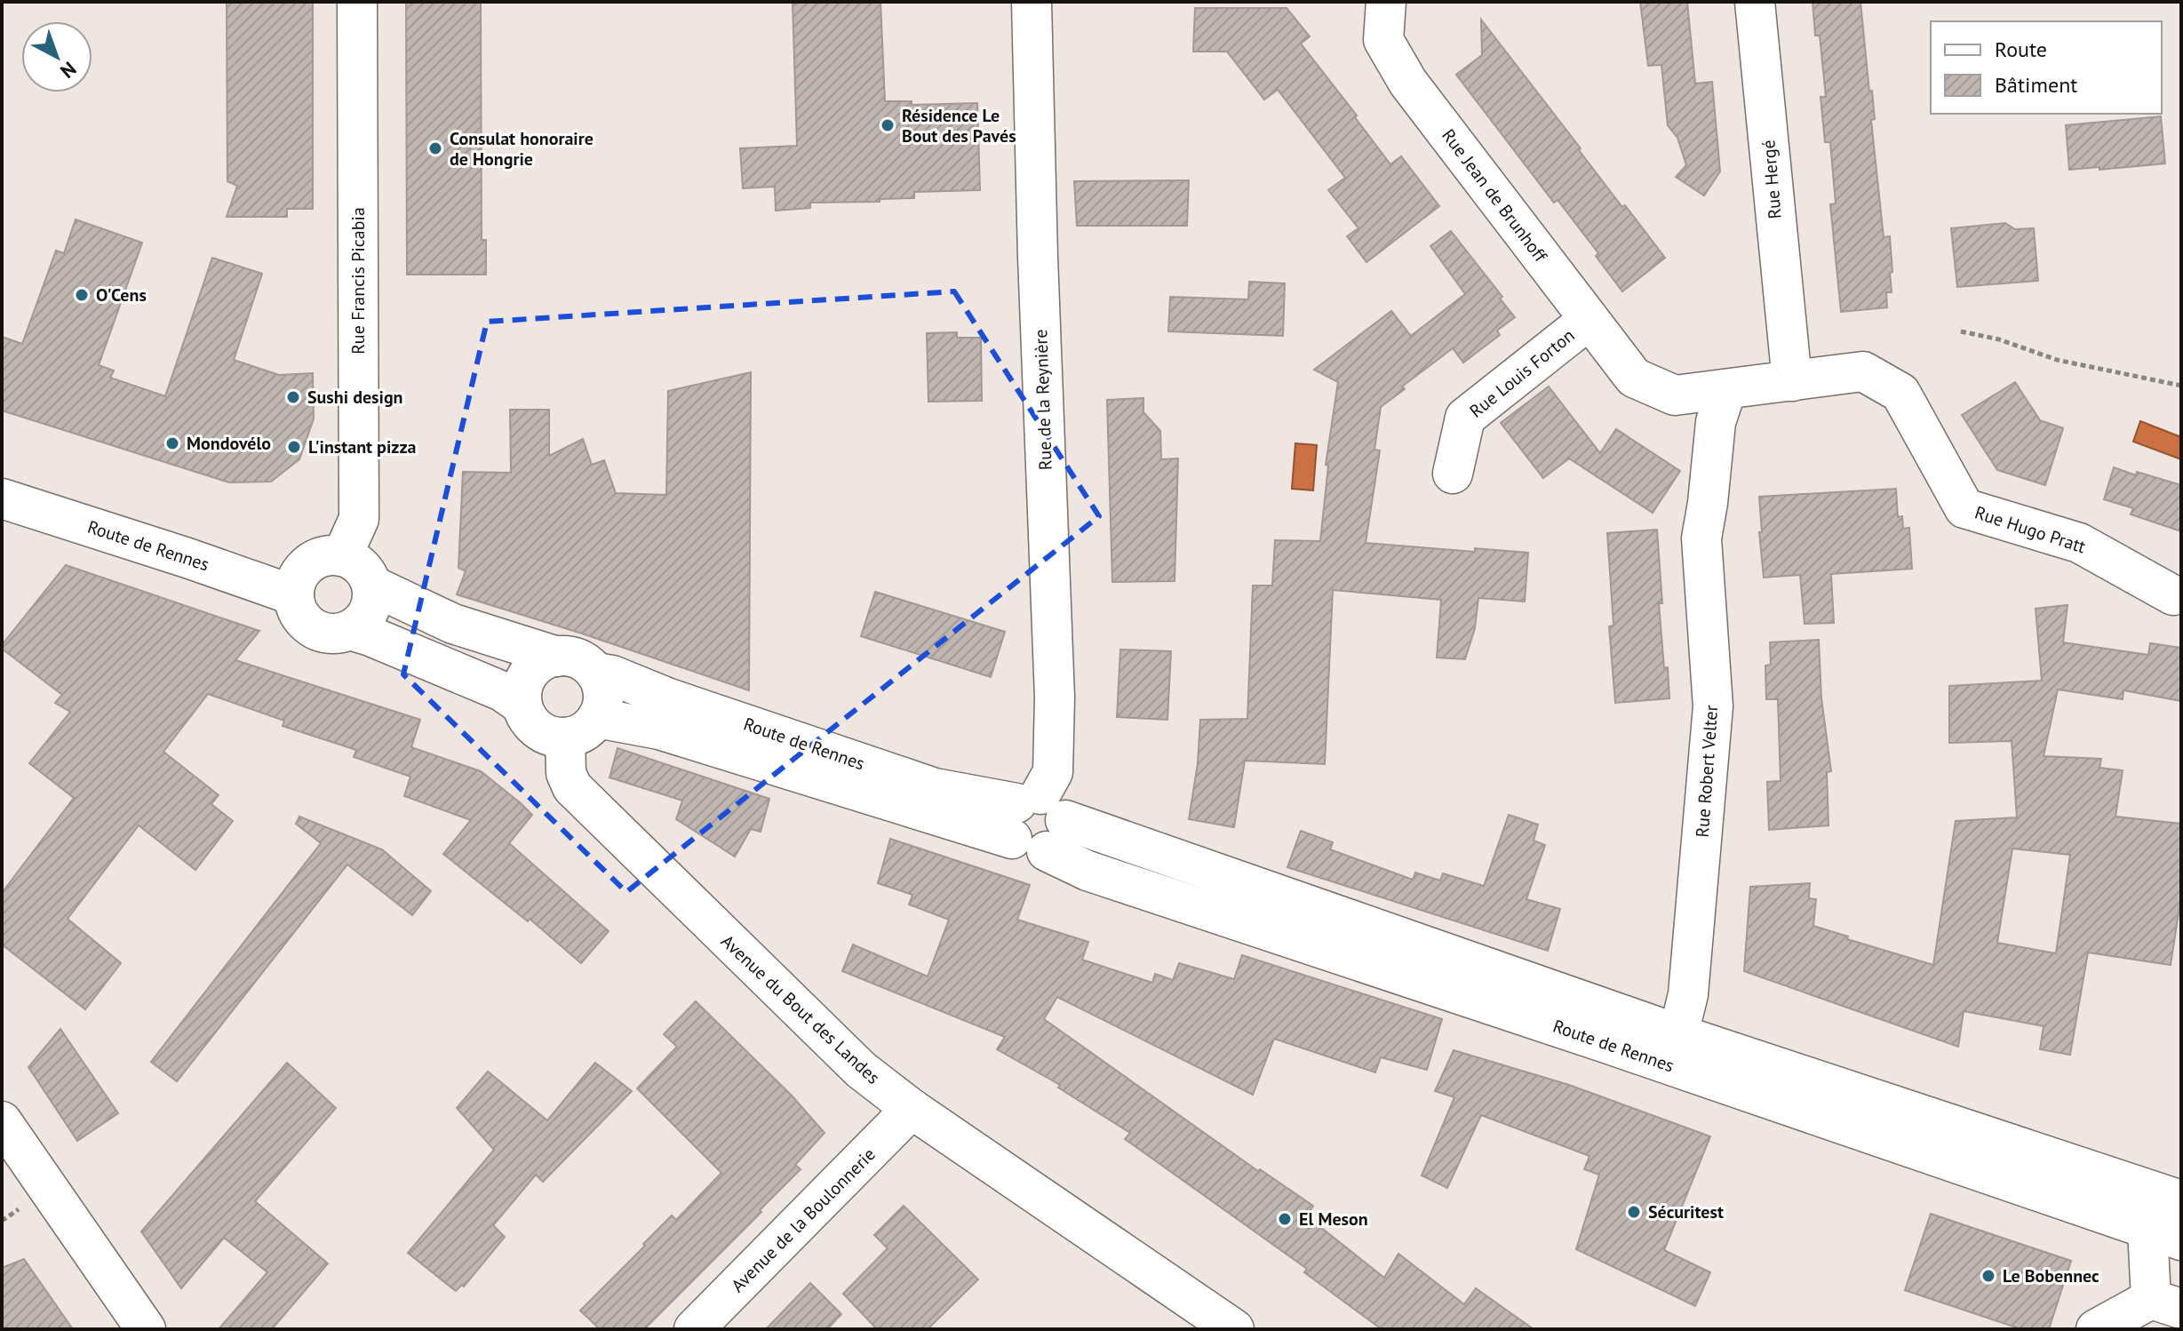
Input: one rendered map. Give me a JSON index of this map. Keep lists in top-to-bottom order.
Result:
{
  "streets": {
    "street": [
      "Rue Hergé",
      "Rue Jean de Brunhoff",
      "Rue Francis Picabia",
      "Rue Louis Forton",
      "Rue de la Reynière",
      "Rue Hugo Pratt",
      "Route de Rennes",
      "Rue Robert Velter",
      "Avenue du Bout des Landes",
      "Avenue de la Boulonnerie"
    ]
  },
  "crossings": [
    ["Rue Hergé", "Rue Hugo Pratt"],
    ["Rue Jean de Brunhoff", "Rue Louis Forton"],
    ["Rue Jean de Brunhoff", "Rue Robert Velter"],
    ["Rue Francis Picabia", "Route de Rennes"],
    ["Rue de la Reynière", "Route de Rennes"],
    ["Route de Rennes", "Rue Robert Velter"],
    ["Route de Rennes", "Avenue du Bout des Landes"],
    ["Avenue du Bout des Landes", "Avenue de la Boulonnerie"]
  ],
  "places": [
    "Résidence Le Bout des Pavés",
    "Consulat honoraire de Hongrie",
    "O'Cens",
    "Sushi design",
    "Mondovélo",
    "L'instant pizza",
    "Sécuritest",
    "El Meson",
    "Le Bobennec"
  ],
  "legend": ["Route", "Bâtiment"],
  "north": "bottom right"
}
